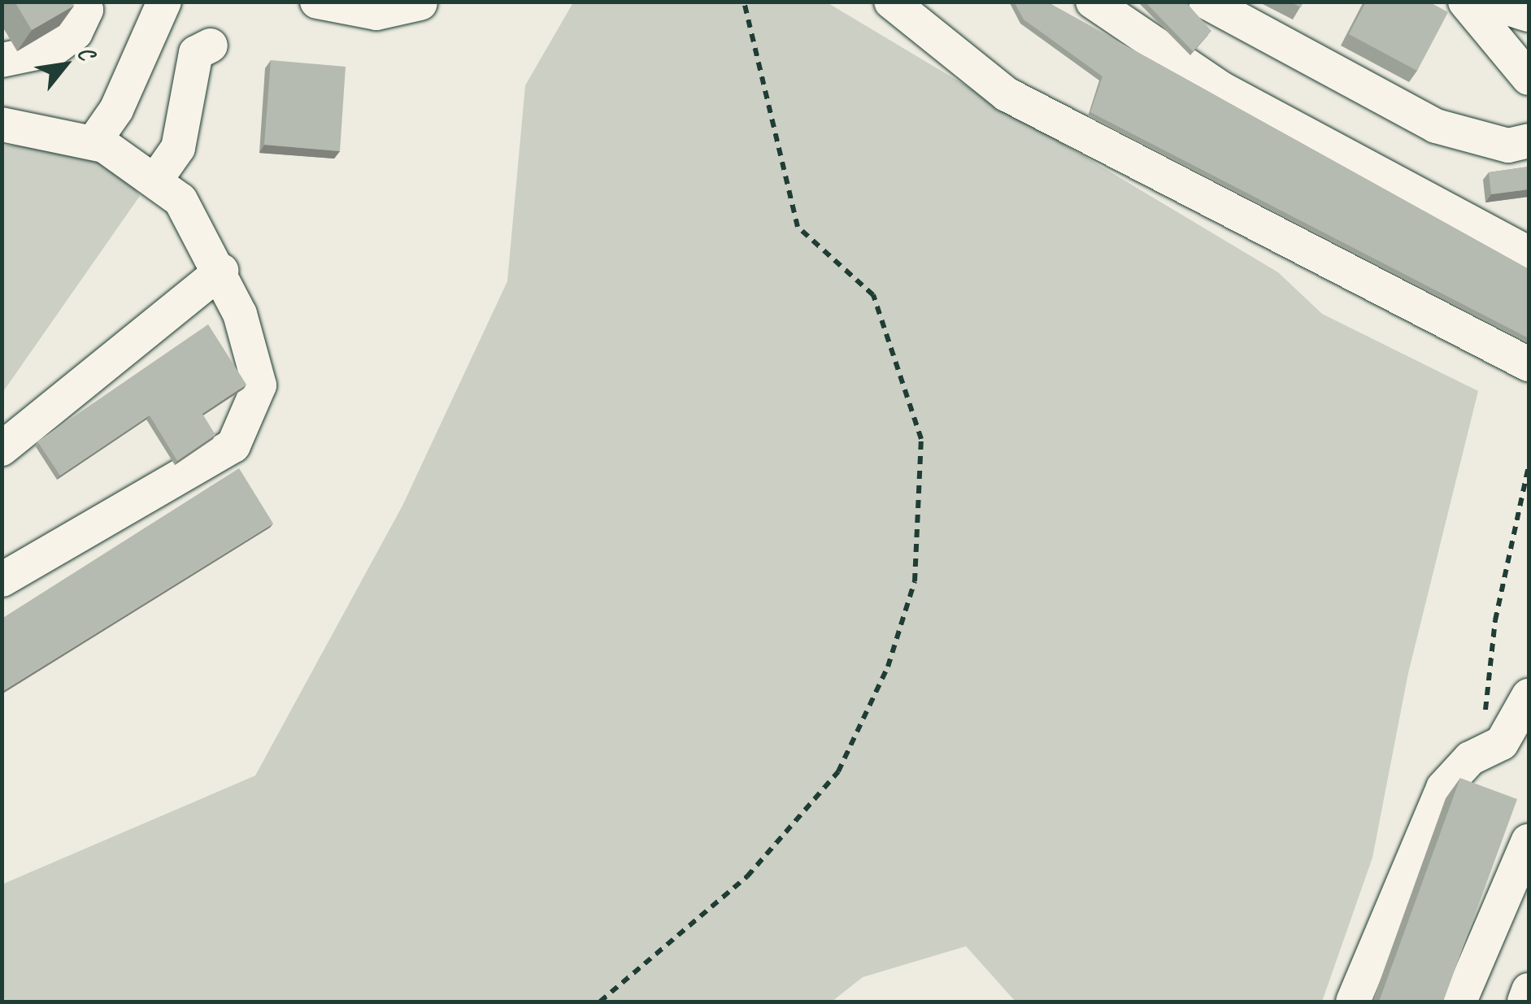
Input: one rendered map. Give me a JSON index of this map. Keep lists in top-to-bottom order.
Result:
{
  "north": "top right"
}
